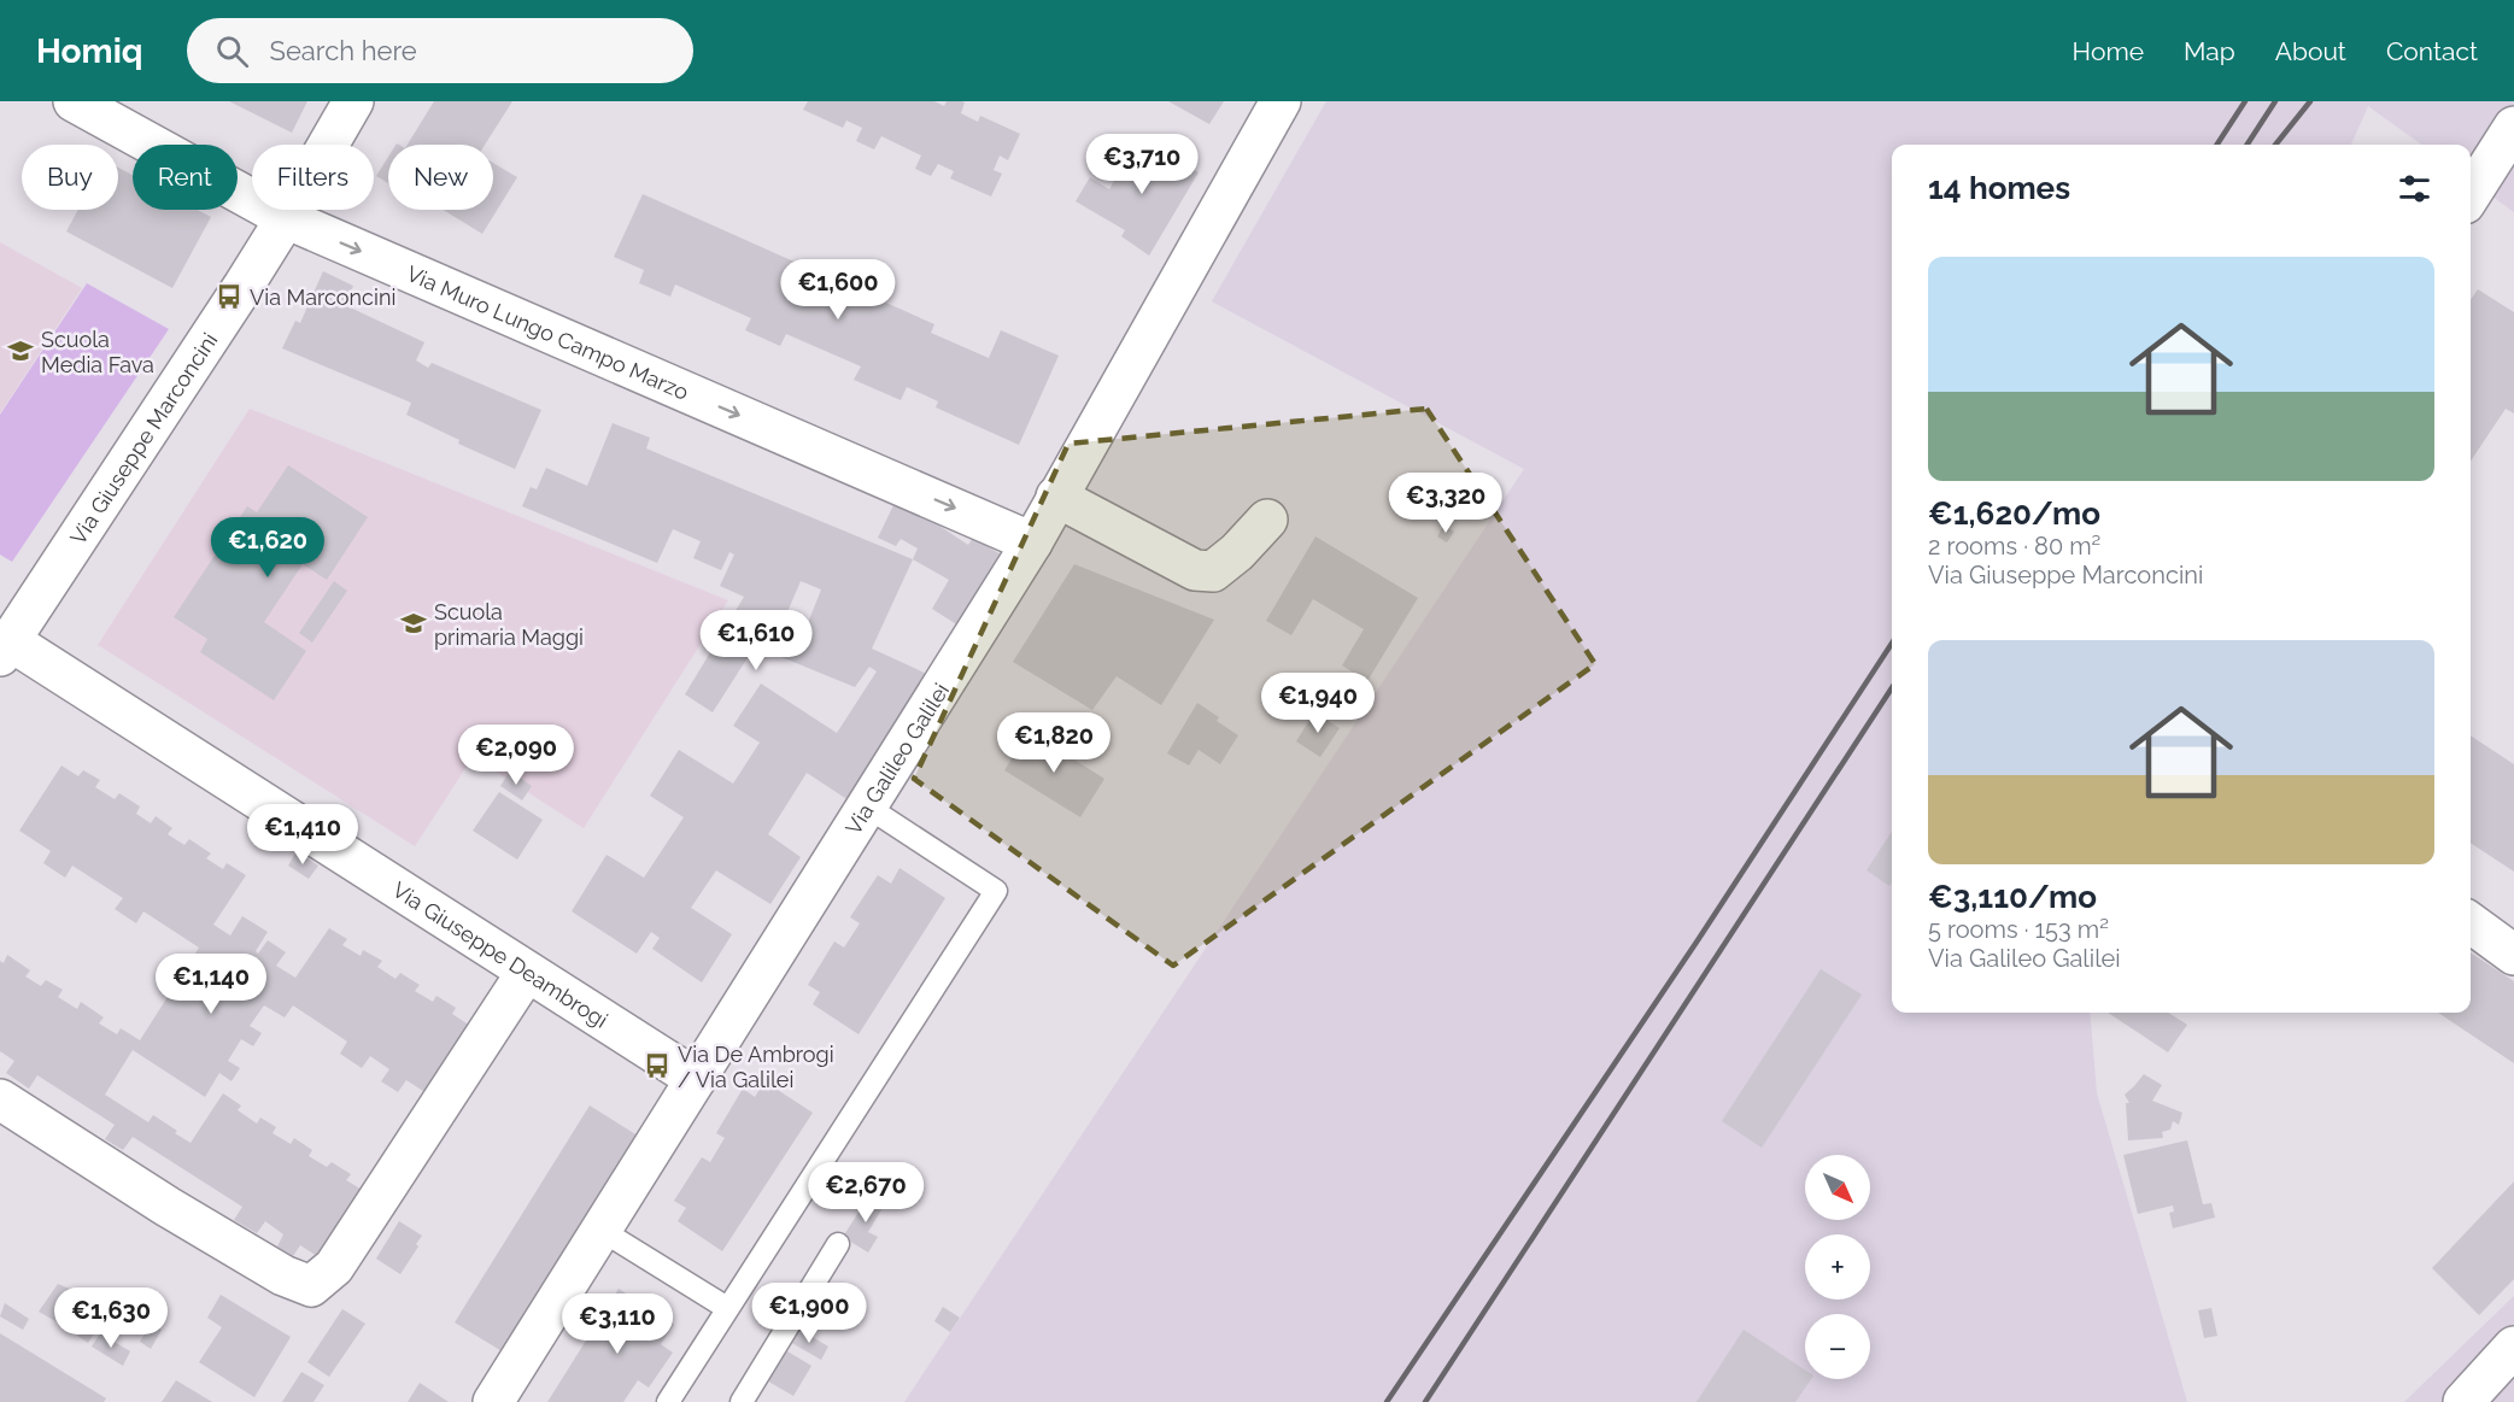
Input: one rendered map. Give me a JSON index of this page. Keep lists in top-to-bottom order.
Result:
{
  "streets": {
    "street": [
      "Via Muro Lungo Campo Marzo",
      "Via Giuseppe Marconcini",
      "Via Galileo Galilei",
      "Via Giuseppe Deambrogi"
    ]
  },
  "crossings": [
    ["Via Muro Lungo Campo Marzo", "Via Giuseppe Marconcini"],
    ["Via Muro Lungo Campo Marzo", "Via Galileo Galilei"],
    ["Via Giuseppe Marconcini", "Via Giuseppe Deambrogi"],
    ["Via Galileo Galilei", "Via Giuseppe Deambrogi"]
  ],
  "one_way": ["Via Muro Lungo Campo Marzo"],
  "places": {
    "bus stop": ["Via Marconcini", "Via De Ambrogi / Via Galilei"],
    "school or university": ["Scuola Media Fava", "Scuola primaria Maggi"]
  },
  "north": "bottom right",
  "page": {
    "header": "Homiq",
    "search": "Search here",
    "nav": [
      "Home",
      "Map",
      "About",
      "Contact"
    ],
    "price": [
      "€3,710",
      "€1,600",
      "€3,320",
      "€1,620",
      "€1,610",
      "€1,940",
      "€1,820",
      "€2,090",
      "€1,410",
      "€1,140",
      "€2,670",
      "€1,900",
      "€1,630",
      "€3,110"
    ],
    "chip": [
      "Buy",
      "Rent",
      "Filters",
      "New"
    ],
    "heading": "14 homes",
    "list": [
      {
        "name": "€1,620/mo",
        "note": "2 rooms · 80 m² · Via Giuseppe Marconcini"
      },
      {
        "name": "€3,110/mo",
        "note": "5 rooms · 153 m² · Via Galileo Galilei"
      }
    ],
    "map_buttons": ["+", "−"]
  }
}
